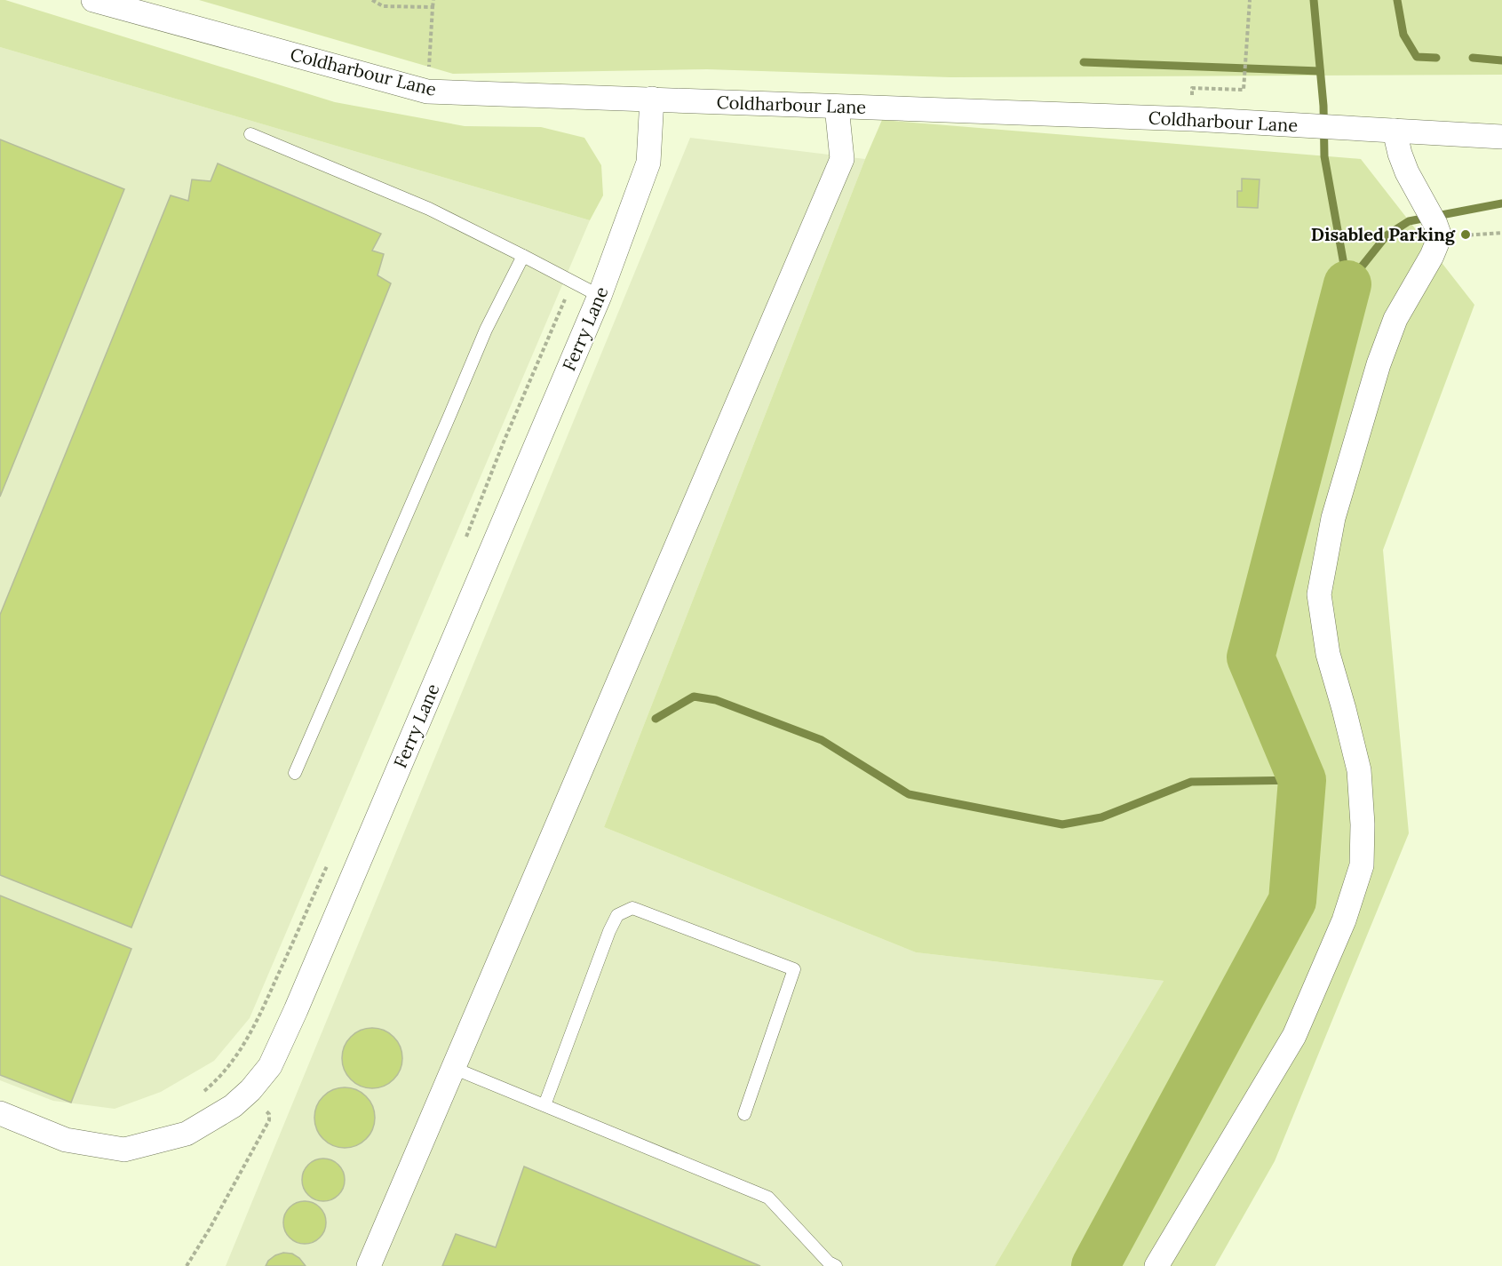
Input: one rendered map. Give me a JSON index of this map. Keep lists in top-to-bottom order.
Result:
{
  "streets": {
    "street": ["Coldharbour Lane", "Ferry Lane"]
  },
  "crossings": [
    ["Coldharbour Lane", "Ferry Lane"]
  ],
  "places": ["Disabled Parking"]
}
